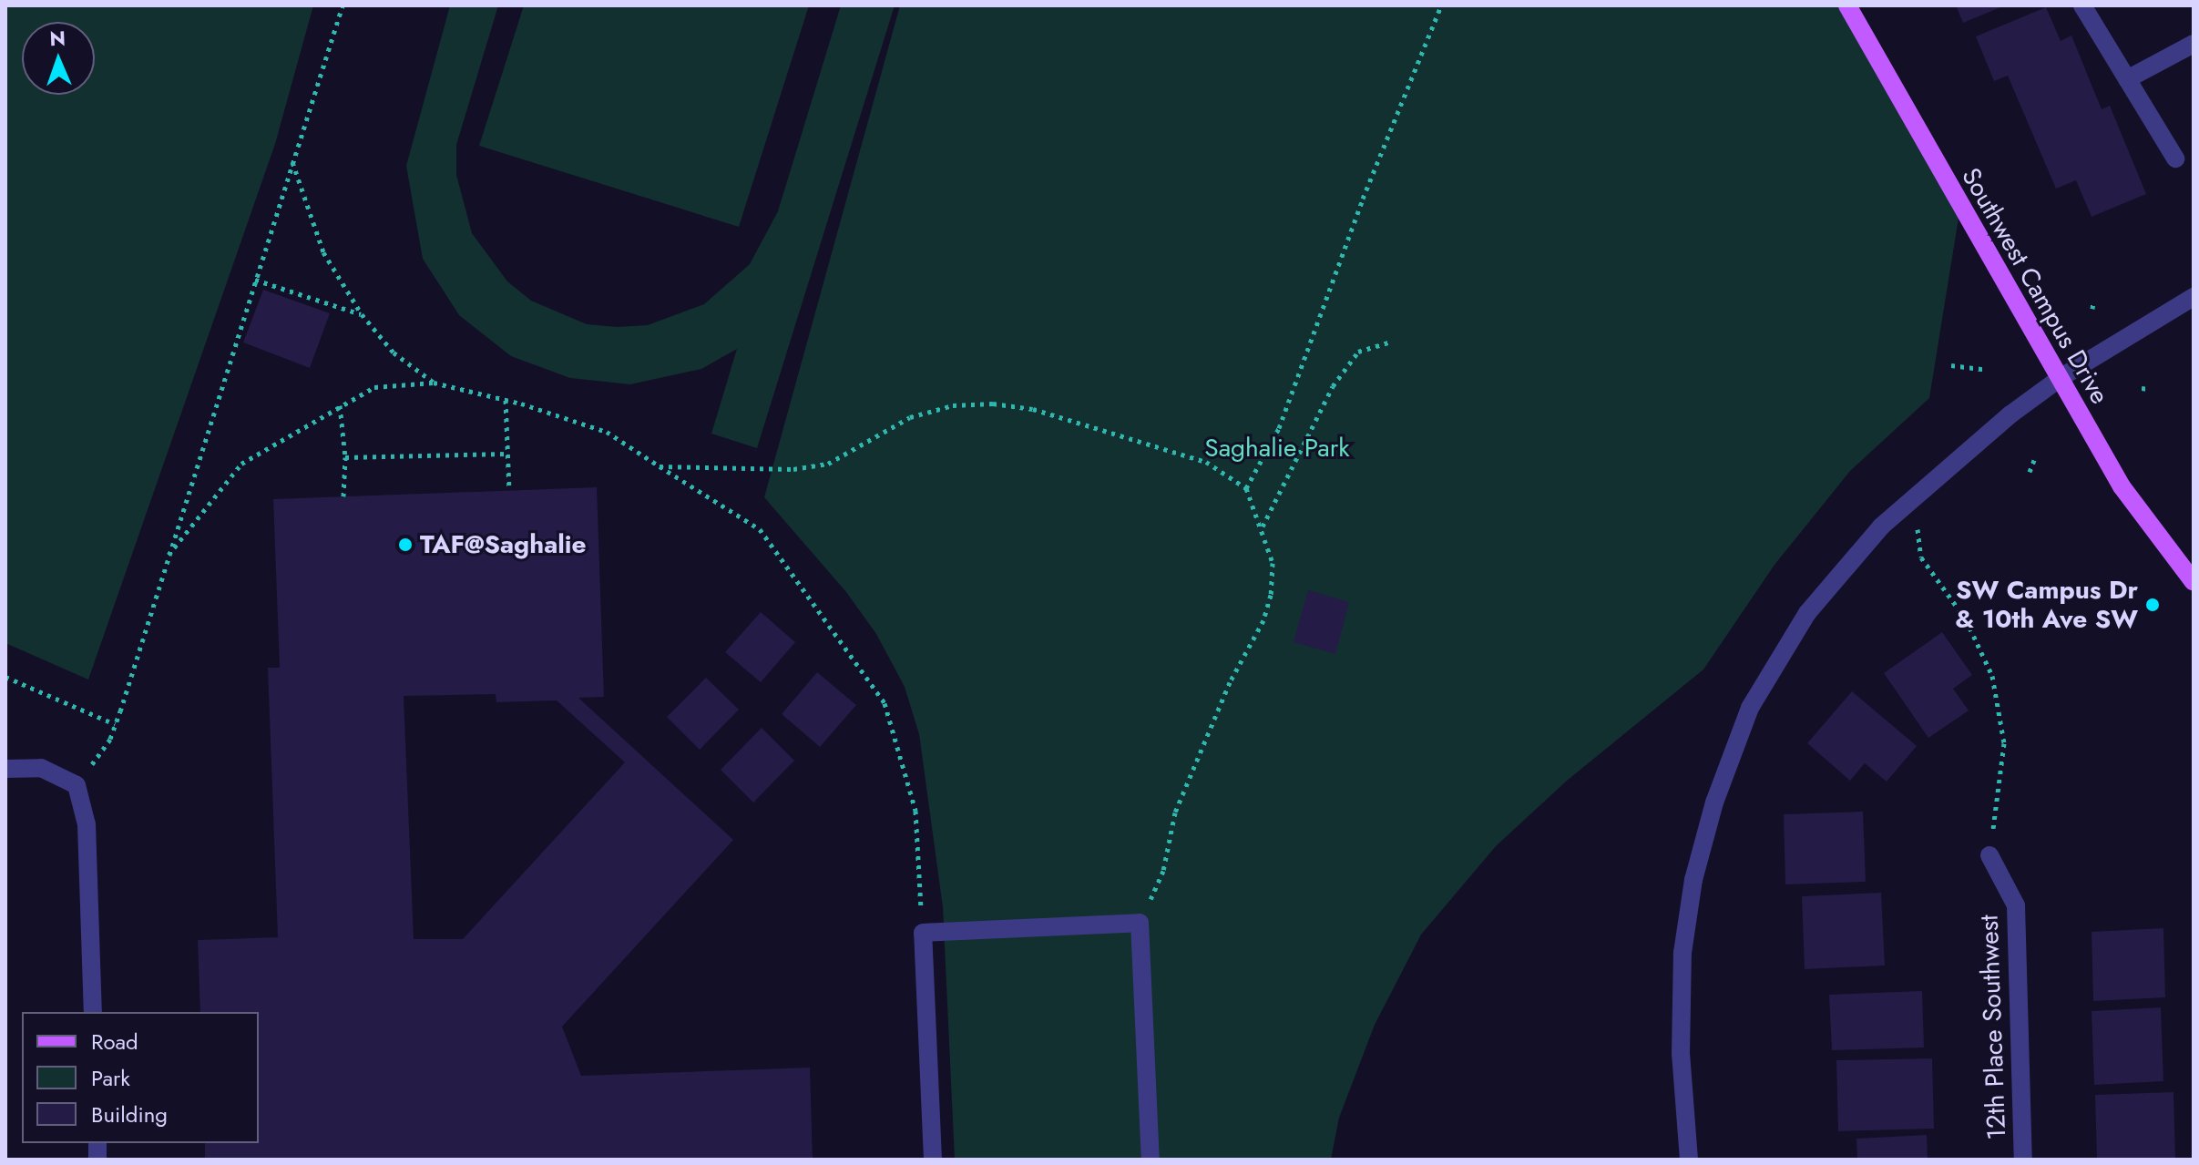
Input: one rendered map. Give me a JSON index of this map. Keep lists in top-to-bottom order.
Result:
{
  "streets": {
    "main road": ["Southwest Campus Drive"],
    "street": ["12th Place Southwest"]
  },
  "parks": ["Saghalie Park"],
  "places": ["TAF@Saghalie", "SW Campus Dr & 10th Ave SW"],
  "legend": ["Road", "Park", "Building"],
  "north": "top"
}
